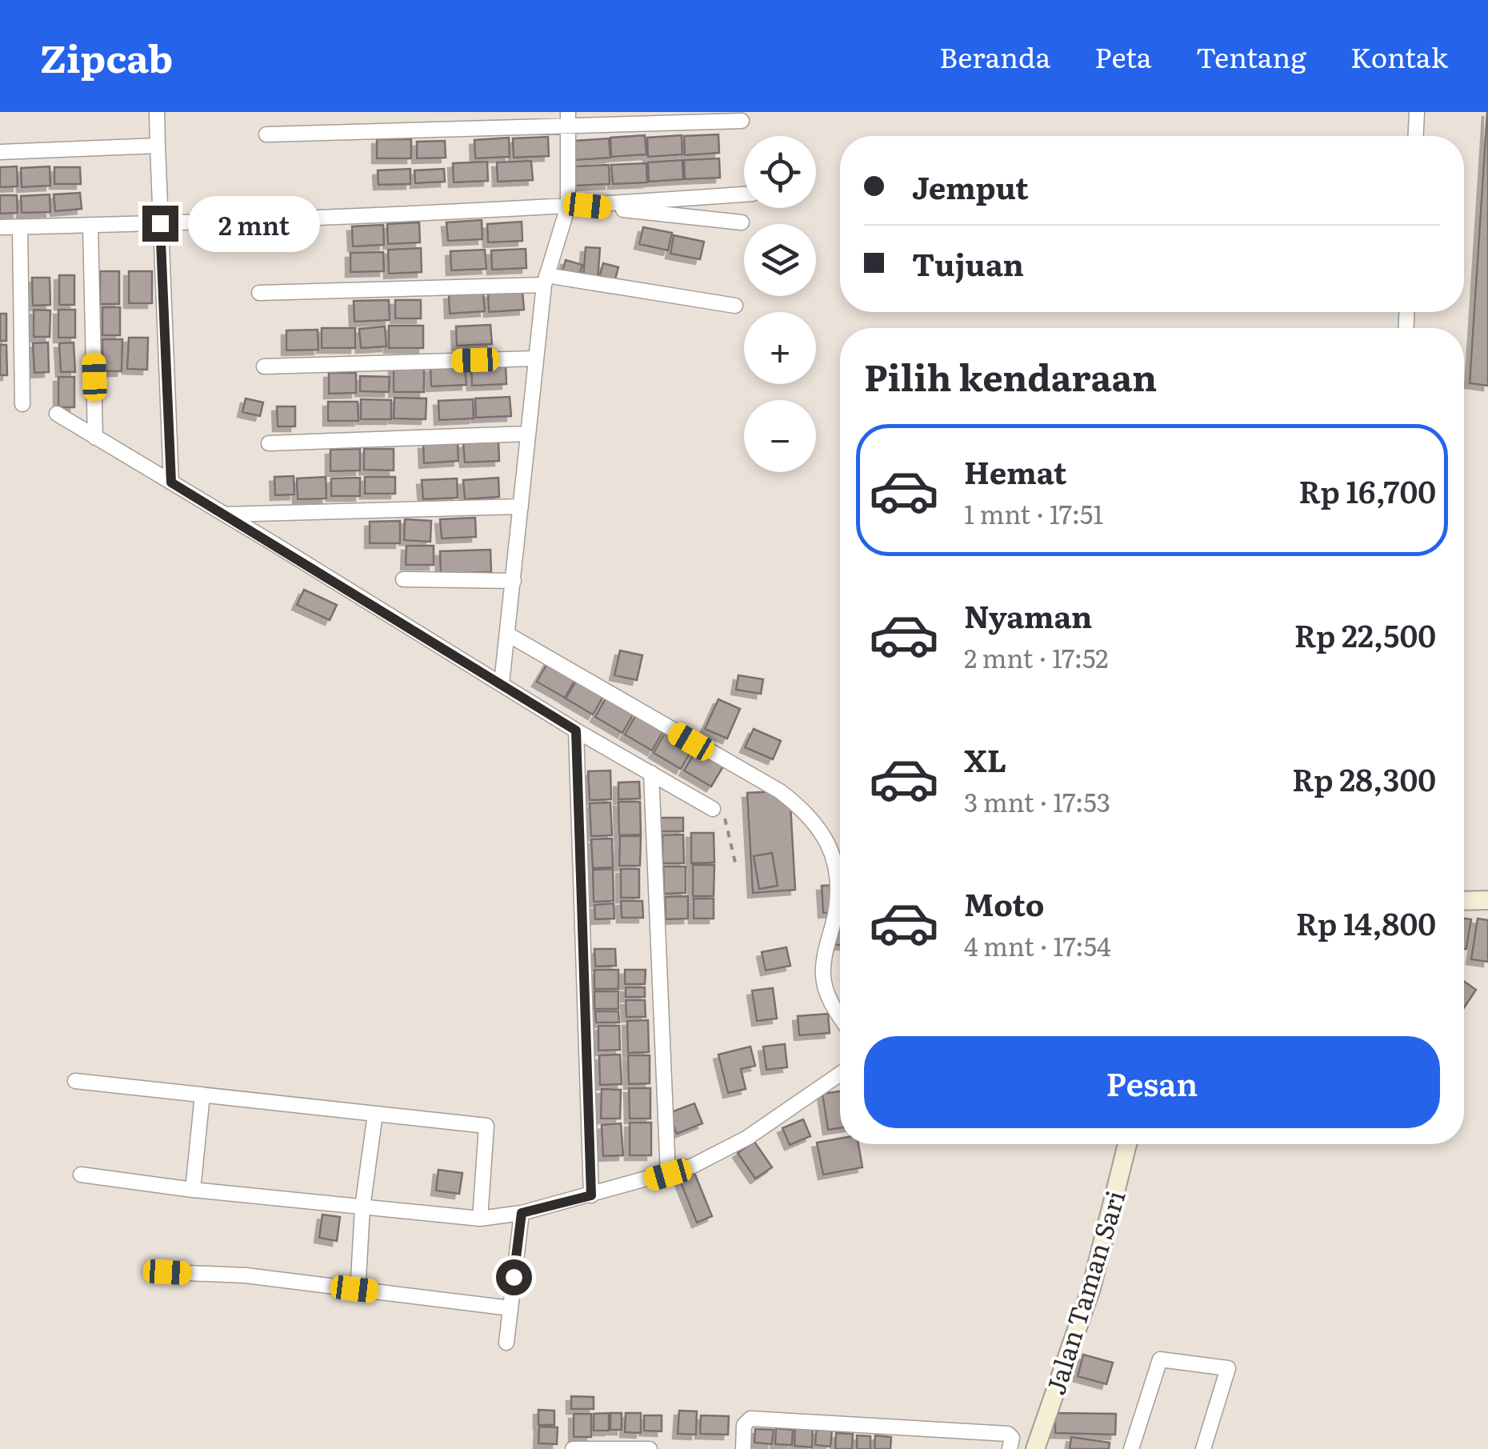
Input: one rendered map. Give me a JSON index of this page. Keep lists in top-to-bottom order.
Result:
{
  "streets": {
    "street": ["Jalan Taman Sari"]
  },
  "page": {
    "header": "Zipcab",
    "nav": [
      "Beranda",
      "Peta",
      "Tentang",
      "Kontak"
    ],
    "map_buttons": ["+", "−"],
    "banner": ["Jemput", "Tujuan"],
    "bubble": "2 mnt",
    "heading": "Pilih kendaraan",
    "list": [
      {
        "name": "Hemat",
        "note": "1 mnt · 17:51",
        "value": "Rp 16,700"
      },
      {
        "name": "Nyaman",
        "note": "2 mnt · 17:52",
        "value": "Rp 22,500"
      },
      {
        "name": "XL",
        "note": "3 mnt · 17:53",
        "value": "Rp 28,300"
      },
      {
        "name": "Moto",
        "note": "4 mnt · 17:54",
        "value": "Rp 14,800"
      }
    ],
    "buttons": "Pesan"
  }
}
